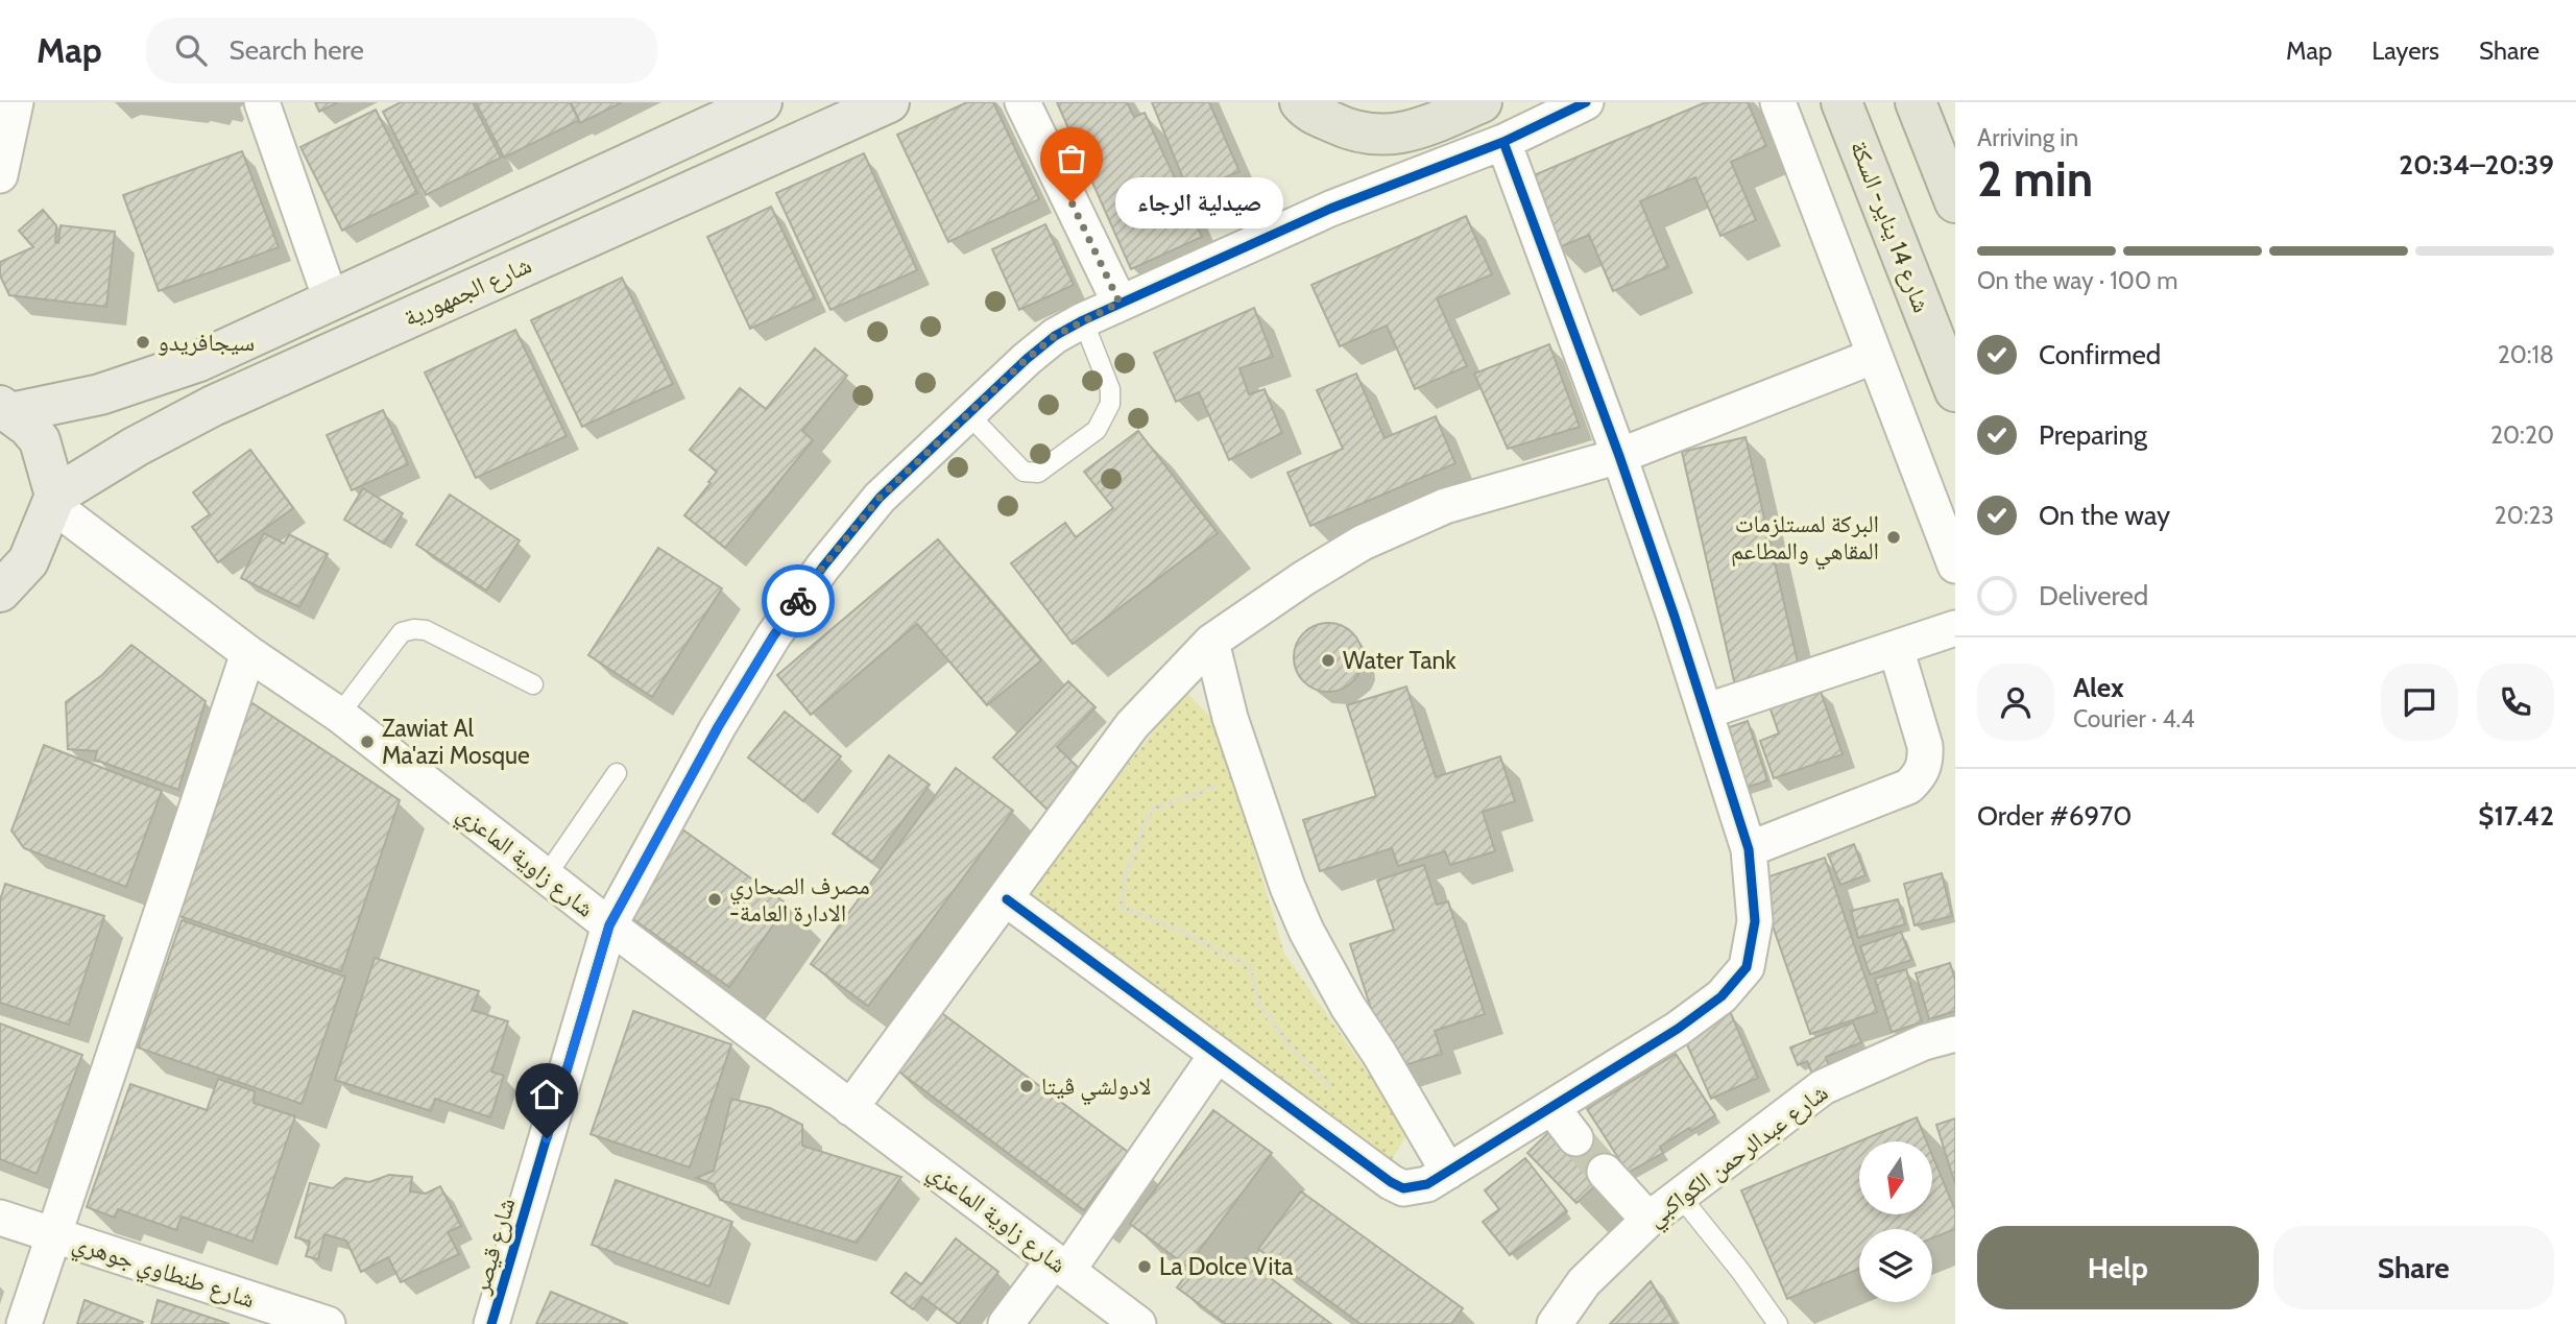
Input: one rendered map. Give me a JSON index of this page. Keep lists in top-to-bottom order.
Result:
{
  "streets": {
    "highway": ["شارع 14 يناير- السكة"],
    "main road": ["شارع الجمهورية"],
    "street": [
      "شارع زاوية الماعزي",
      "شارع عبدالرحمن الكواكبي",
      "شارع قيصر",
      "شارع طنطاوي جوهري"
    ]
  },
  "crossings": [
    ["شارع الجمهورية", "شارع زاوية الماعزي"],
    ["شارع زاوية الماعزي", "شارع قيصر"]
  ],
  "places": [
    "صيدلية الرجاء",
    "سيجافريدو",
    "البركة لمستلزمات المقاهي والمطاعم",
    "Water Tank",
    "Zawiat Al Ma'azi Mosque",
    "مصرف الصحاري -الادارة العامة",
    "لادولشي ڤيتا",
    "La Dolce Vita"
  ],
  "north": "bottom",
  "page": {
    "header": "Map",
    "search": "Search here",
    "nav": ["Map", "Layers", "Share"],
    "heading": ["2 min", "Arriving in", "20:34–20:39"],
    "panel": [
      "Alex",
      "Courier · 4.4",
      "Order #6970",
      "$17.42"
    ],
    "bubble": "صيدلية الرجاء",
    "bar": "On the way · 100 m",
    "list": [
      ["Confirmed", "20:18"],
      ["Preparing", "20:20"],
      ["On the way", "20:23"],
      "Delivered"
    ],
    "buttons": ["Help", "Share"]
  }
}
